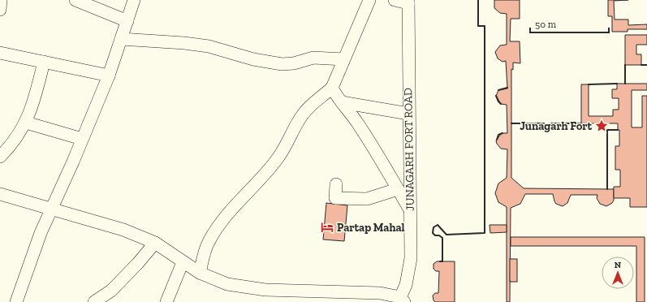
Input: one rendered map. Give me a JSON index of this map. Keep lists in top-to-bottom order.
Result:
{
  "streets": {
    "street": ["JUNAGARH FORT ROAD"]
  },
  "places": {
    "place": ["Junagarh Fort"],
    "hotel": ["Partap Mahal"]
  },
  "scale_bar": "50 m",
  "north": "top"
}
